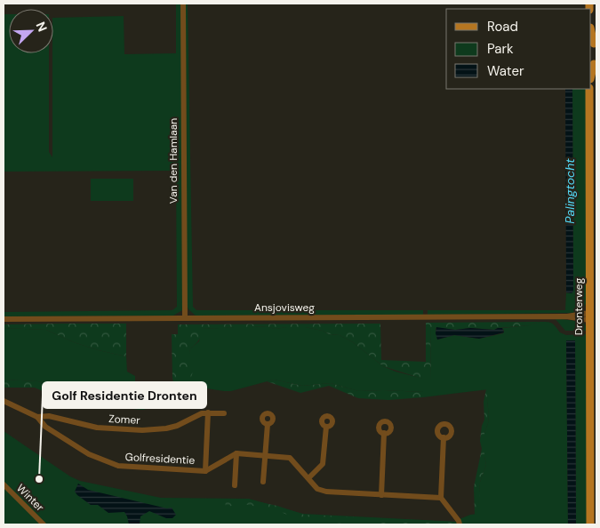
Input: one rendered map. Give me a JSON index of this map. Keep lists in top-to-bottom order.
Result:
{
  "streets": {
    "main road": ["Dronterweg"],
    "street": [
      "Van den Hamlaan",
      "Ansjovisweg",
      "Zomer",
      "Golfresidentie",
      "Winter"
    ]
  },
  "crossings": [
    ["Van den Hamlaan", "Ansjovisweg"],
    ["Dronterweg", "Ansjovisweg"],
    ["Zomer", "Golfresidentie"]
  ],
  "water": ["Palingtocht"],
  "places": ["Golf Residentie Dronten"],
  "legend": ["Road", "Park", "Water"],
  "north": "top right"
}
